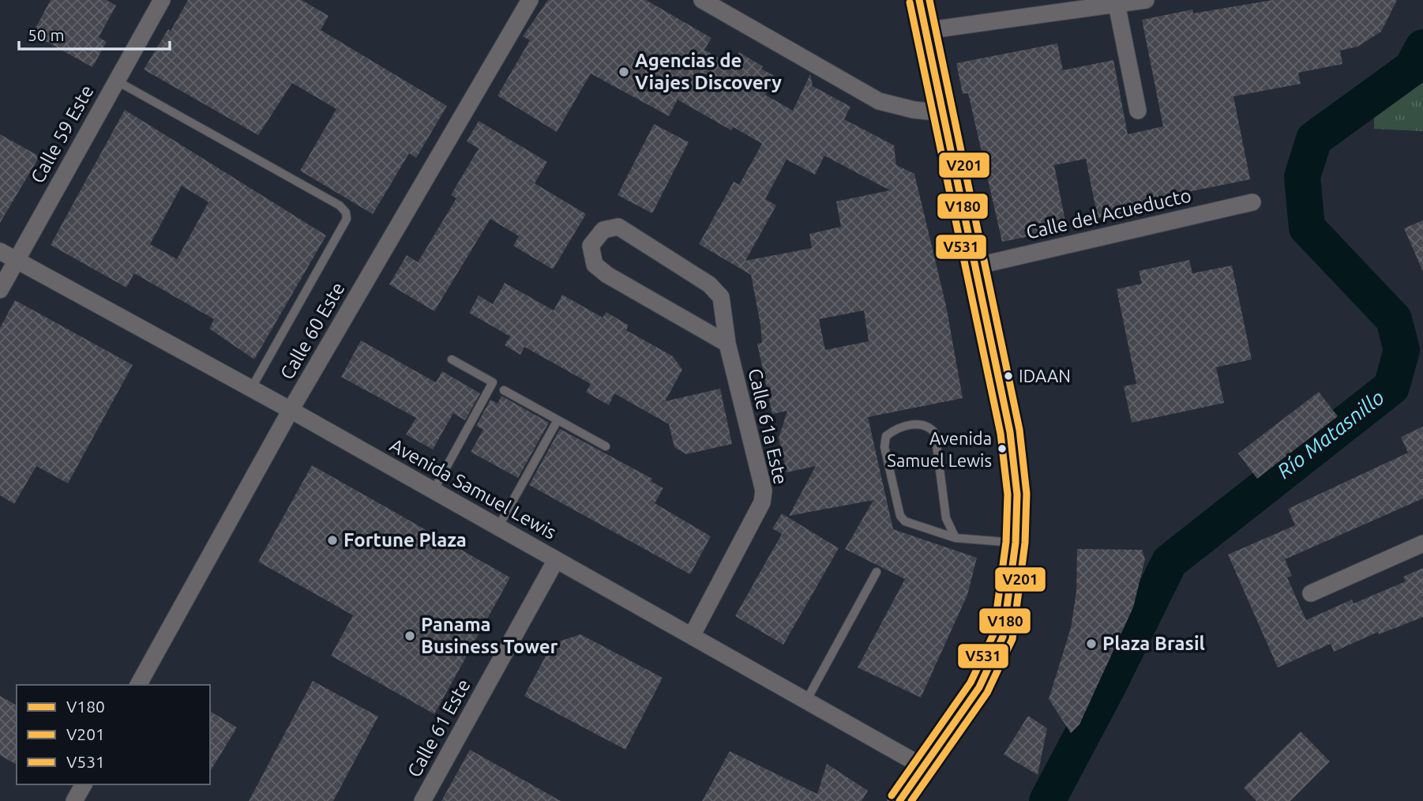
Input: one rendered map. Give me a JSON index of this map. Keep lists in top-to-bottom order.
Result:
{
  "streets": {
    "street": [
      "Calle 59 Este",
      "Calle del Acueducto",
      "Calle 60 Este",
      "Calle 61a Este",
      "Avenida Samuel Lewis",
      "Calle 61 Este"
    ]
  },
  "crossings": [
    ["Calle 59 Este", "Avenida Samuel Lewis"],
    ["Calle 60 Este", "Avenida Samuel Lewis"],
    ["Calle 61a Este", "Avenida Samuel Lewis"],
    ["Avenida Samuel Lewis", "Calle 61 Este"]
  ],
  "water": ["Río Matasnillo"],
  "places": [
    "Agencias de Viajes Discovery",
    "IDAAN",
    "Avenida Samuel Lewis",
    "Fortune Plaza",
    "Panama Business Tower",
    "Plaza Brasil"
  ],
  "lines": ["transit line V180", "transit line V201", "transit line V531"],
  "legend": ["V180", "V201", "V531"],
  "scale_bar": "50 m"
}
